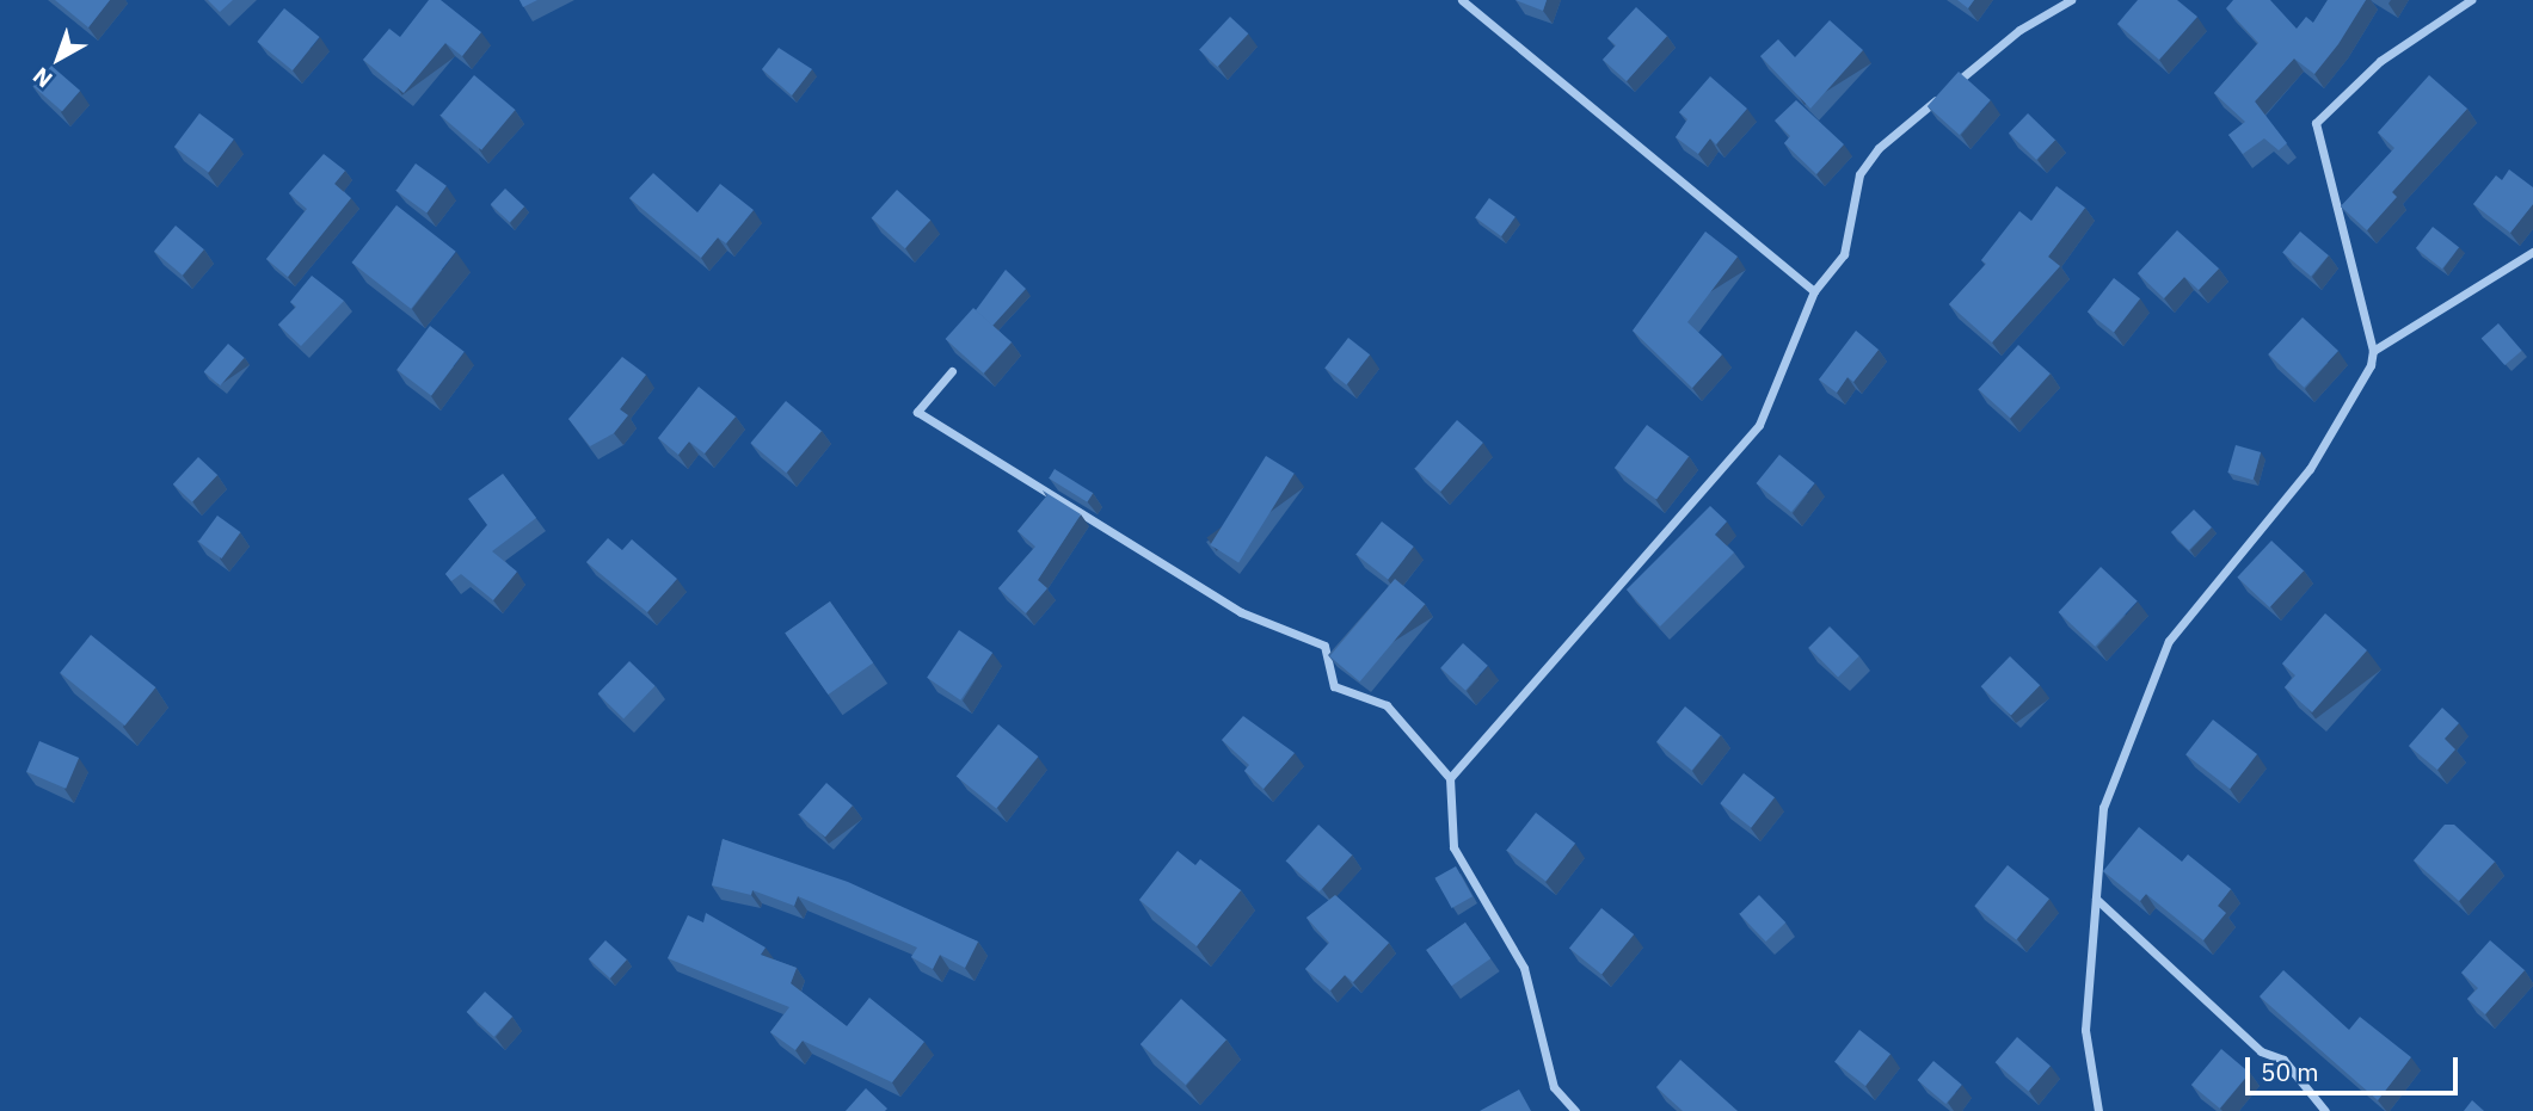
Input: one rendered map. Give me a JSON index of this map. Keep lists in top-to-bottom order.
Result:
{
  "scale_bar": "50 m",
  "north": "bottom left"
}
